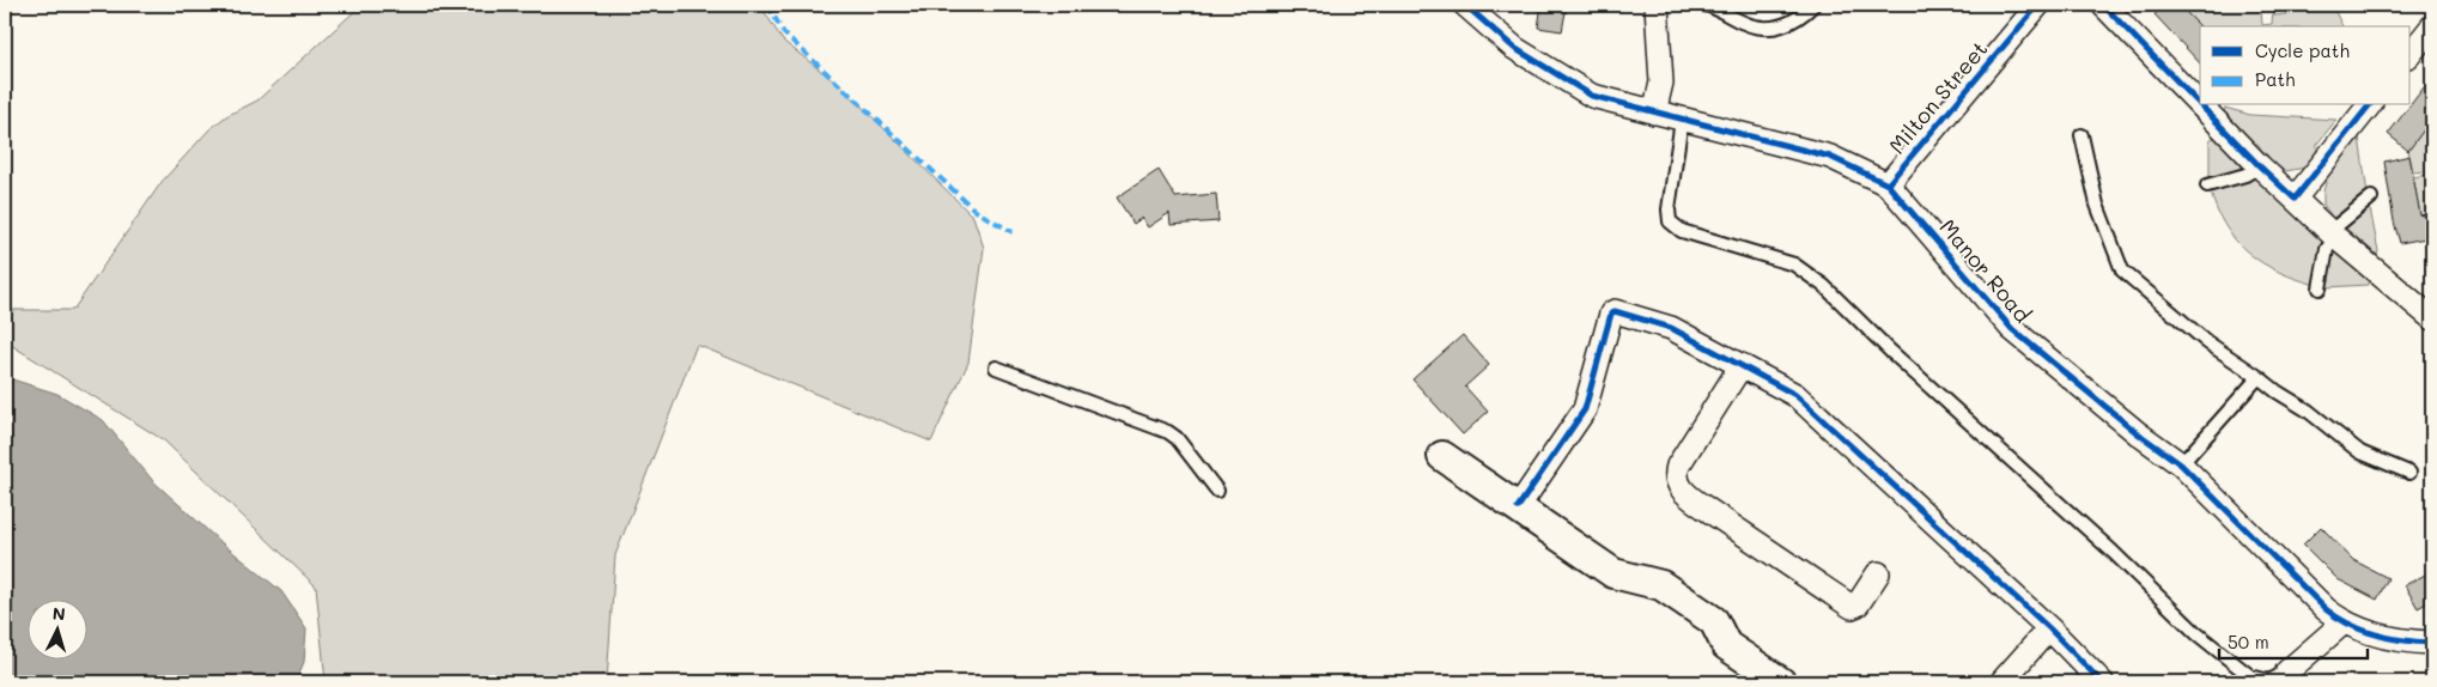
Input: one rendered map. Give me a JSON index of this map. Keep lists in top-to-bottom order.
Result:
{
  "streets": {
    "street": ["Milton Street", "Manor Road"]
  },
  "crossings": [
    ["Milton Street", "Manor Road"]
  ],
  "legend": ["Cycle path", "Path"],
  "scale_bar": "50 m",
  "north": "top"
}
